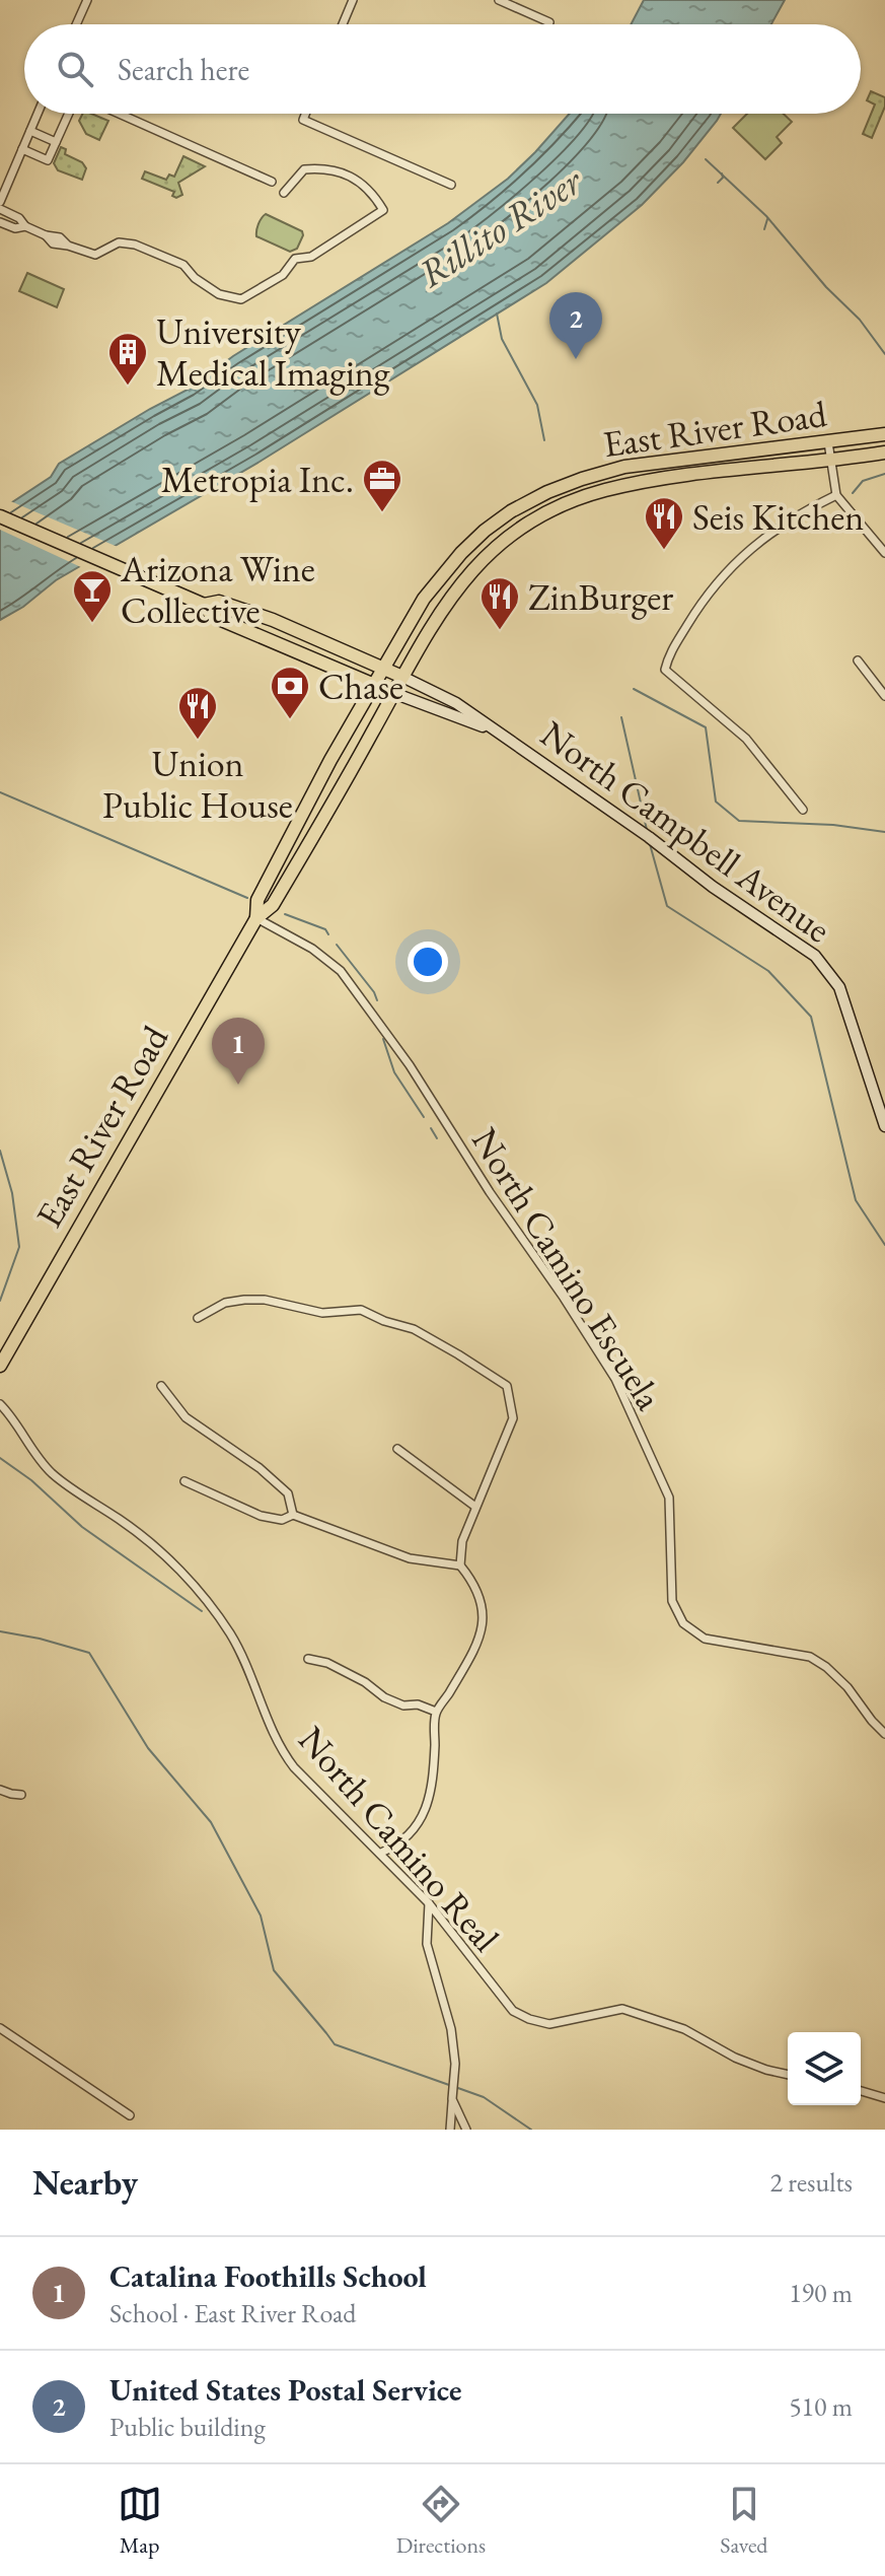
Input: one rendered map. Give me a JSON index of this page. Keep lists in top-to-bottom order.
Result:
{
  "streets": {
    "main road": ["East River Road", "North Campbell Avenue"],
    "street": ["North Camino Escuela", "North Camino Real"]
  },
  "crossings": [
    ["East River Road", "North Campbell Avenue"],
    ["East River Road", "North Camino Escuela"]
  ],
  "water": ["Rillito River"],
  "places": {
    "building": ["University Medical Imaging"],
    "office": ["Metropia Inc."],
    "restaurant": ["Seis Kitchen", "ZinBurger", "Union Public House"],
    "bar": ["Arizona Wine Collective"],
    "bank": ["Chase"]
  },
  "page": {
    "search": "Search here",
    "pins": ["2", "1"],
    "heading": ["Nearby", "2 results"],
    "list": [
      {
        "mark": "1",
        "name": "Catalina Foothills School",
        "note": "School · East River Road",
        "value": "190 m"
      },
      {
        "mark": "2",
        "name": "United States Postal Service",
        "note": "Public building",
        "value": "510 m"
      }
    ],
    "nav": ["Map", "Directions", "Saved"]
  }
}
